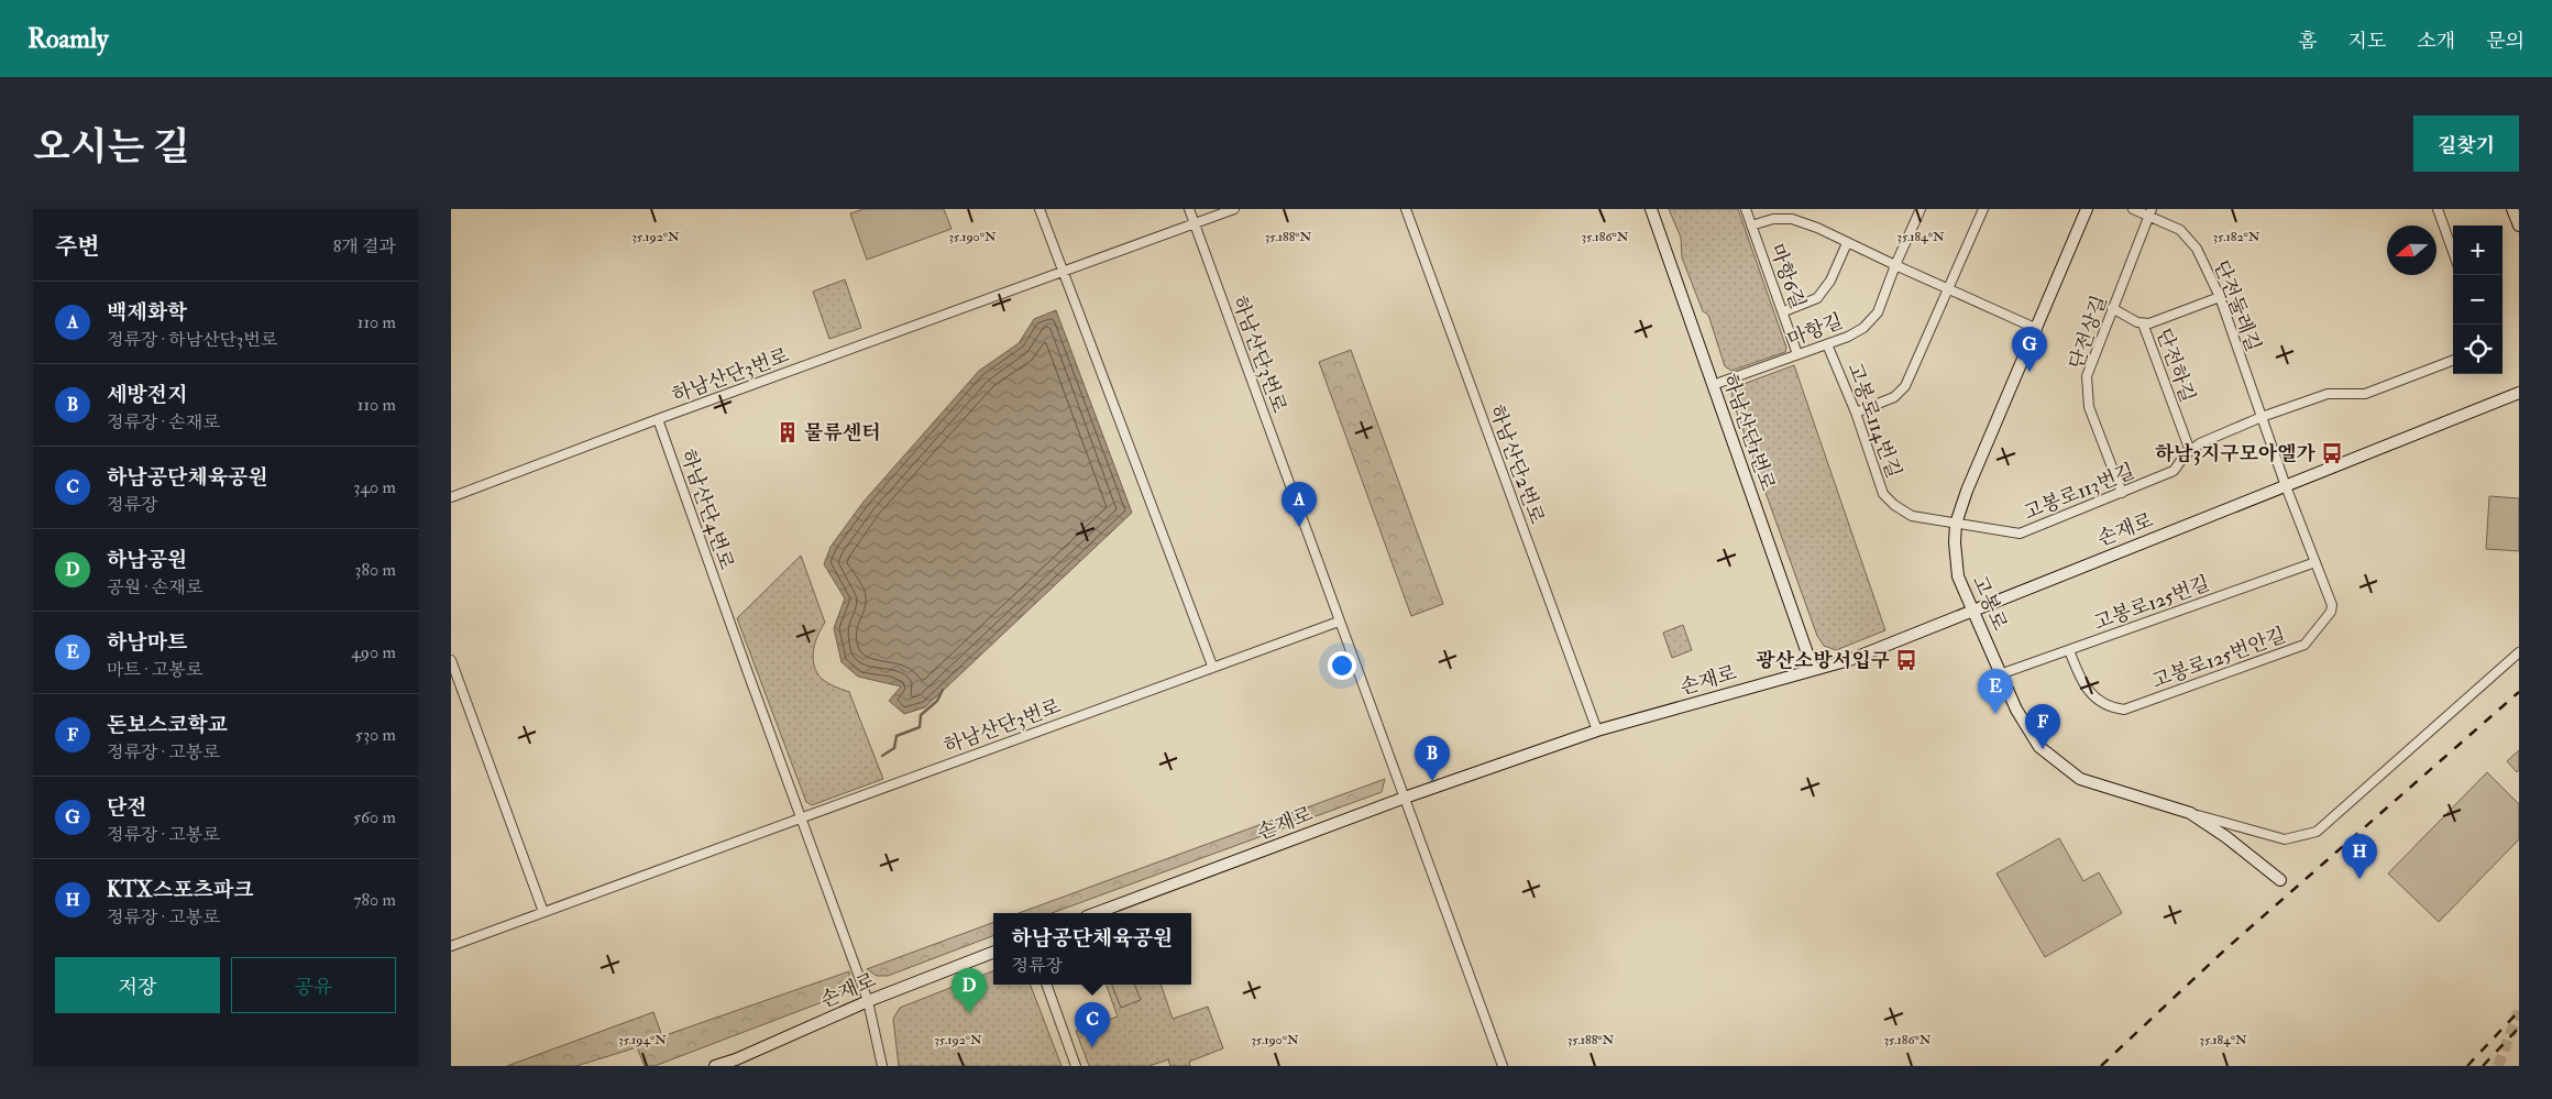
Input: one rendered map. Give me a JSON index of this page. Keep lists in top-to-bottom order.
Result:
{
  "streets": {
    "main road": ["하남산단1번로", "손재로", "고봉로"],
    "street": [
      "마항6길",
      "단전둘레길",
      "마항길",
      "단전상길",
      "하남산단3번로",
      "단전하길",
      "고봉로114번길",
      "하남산단2번로",
      "고봉로113번길",
      "하남산단4번로",
      "고봉로125번길",
      "고봉로125번안길"
    ]
  },
  "crossings": [
    ["마항6길", "마항길"],
    ["단전둘레길", "단전상길"],
    ["단전둘레길", "고봉로113번길"],
    ["단전둘레길", "손재로"],
    ["단전둘레길", "고봉로125번안길"],
    ["마항길", "고봉로114번길"],
    ["마항길", "하남산단1번로"],
    ["단전상길", "단전하길"],
    ["단전상길", "고봉로113번길"],
    ["하남산단3번로", "하남산단4번로"],
    ["하남산단3번로", "손재로"],
    ["단전하길", "고봉로113번길"],
    ["고봉로114번길", "고봉로113번길"],
    ["고봉로114번길", "고봉로"],
    ["하남산단1번로", "손재로"],
    ["하남산단2번로", "손재로"],
    ["고봉로113번길", "고봉로"],
    ["하남산단4번로", "손재로"],
    ["손재로", "고봉로"],
    ["손재로", "고봉로125번안길"],
    ["고봉로", "고봉로125번길"],
    ["고봉로125번길", "고봉로125번안길"]
  ],
  "places": {
    "building": ["물류센터"],
    "bus stop": ["하남3지구모아엘가", "광산소방서입구"]
  },
  "north": "left",
  "page": {
    "header": "Roamly",
    "nav": [
      "홈",
      "지도",
      "소개",
      "문의"
    ],
    "title": "오시는 길",
    "buttons": [
      "길찾기",
      ["저장", "공유"]
    ],
    "heading": ["주변", "8개 결과"],
    "map_buttons": ["+", "−"],
    "list": [
      {
        "mark": "A",
        "name": "백제화학",
        "note": "정류장 · 하남산단3번로",
        "value": "110 m"
      },
      {
        "mark": "B",
        "name": "세방전지",
        "note": "정류장 · 손재로",
        "value": "110 m"
      },
      {
        "mark": "C",
        "name": "하남공단체육공원",
        "note": "정류장",
        "value": "340 m"
      },
      {
        "mark": "D",
        "name": "하남공원",
        "note": "공원 · 손재로",
        "value": "380 m"
      },
      {
        "mark": "E",
        "name": "하남마트",
        "note": "마트 · 고봉로",
        "value": "490 m"
      },
      {
        "mark": "F",
        "name": "돈보스코학교",
        "note": "정류장 · 고봉로",
        "value": "530 m"
      },
      {
        "mark": "G",
        "name": "단전",
        "note": "정류장 · 고봉로",
        "value": "560 m"
      },
      {
        "mark": "H",
        "name": "KTX스포츠파크",
        "note": "정류장 · 고봉로",
        "value": "780 m"
      }
    ],
    "pins": [
      "G",
      "A",
      "E",
      "F",
      "B",
      "H",
      "D",
      "C"
    ],
    "popup": ["하남공단체육공원", "정류장"]
  },
  "coordinates": [
    "35.192°N",
    "35.190°N",
    "35.188°N",
    "35.186°N",
    "35.184°N",
    "35.182°N",
    "35.194°N"
  ]
}
